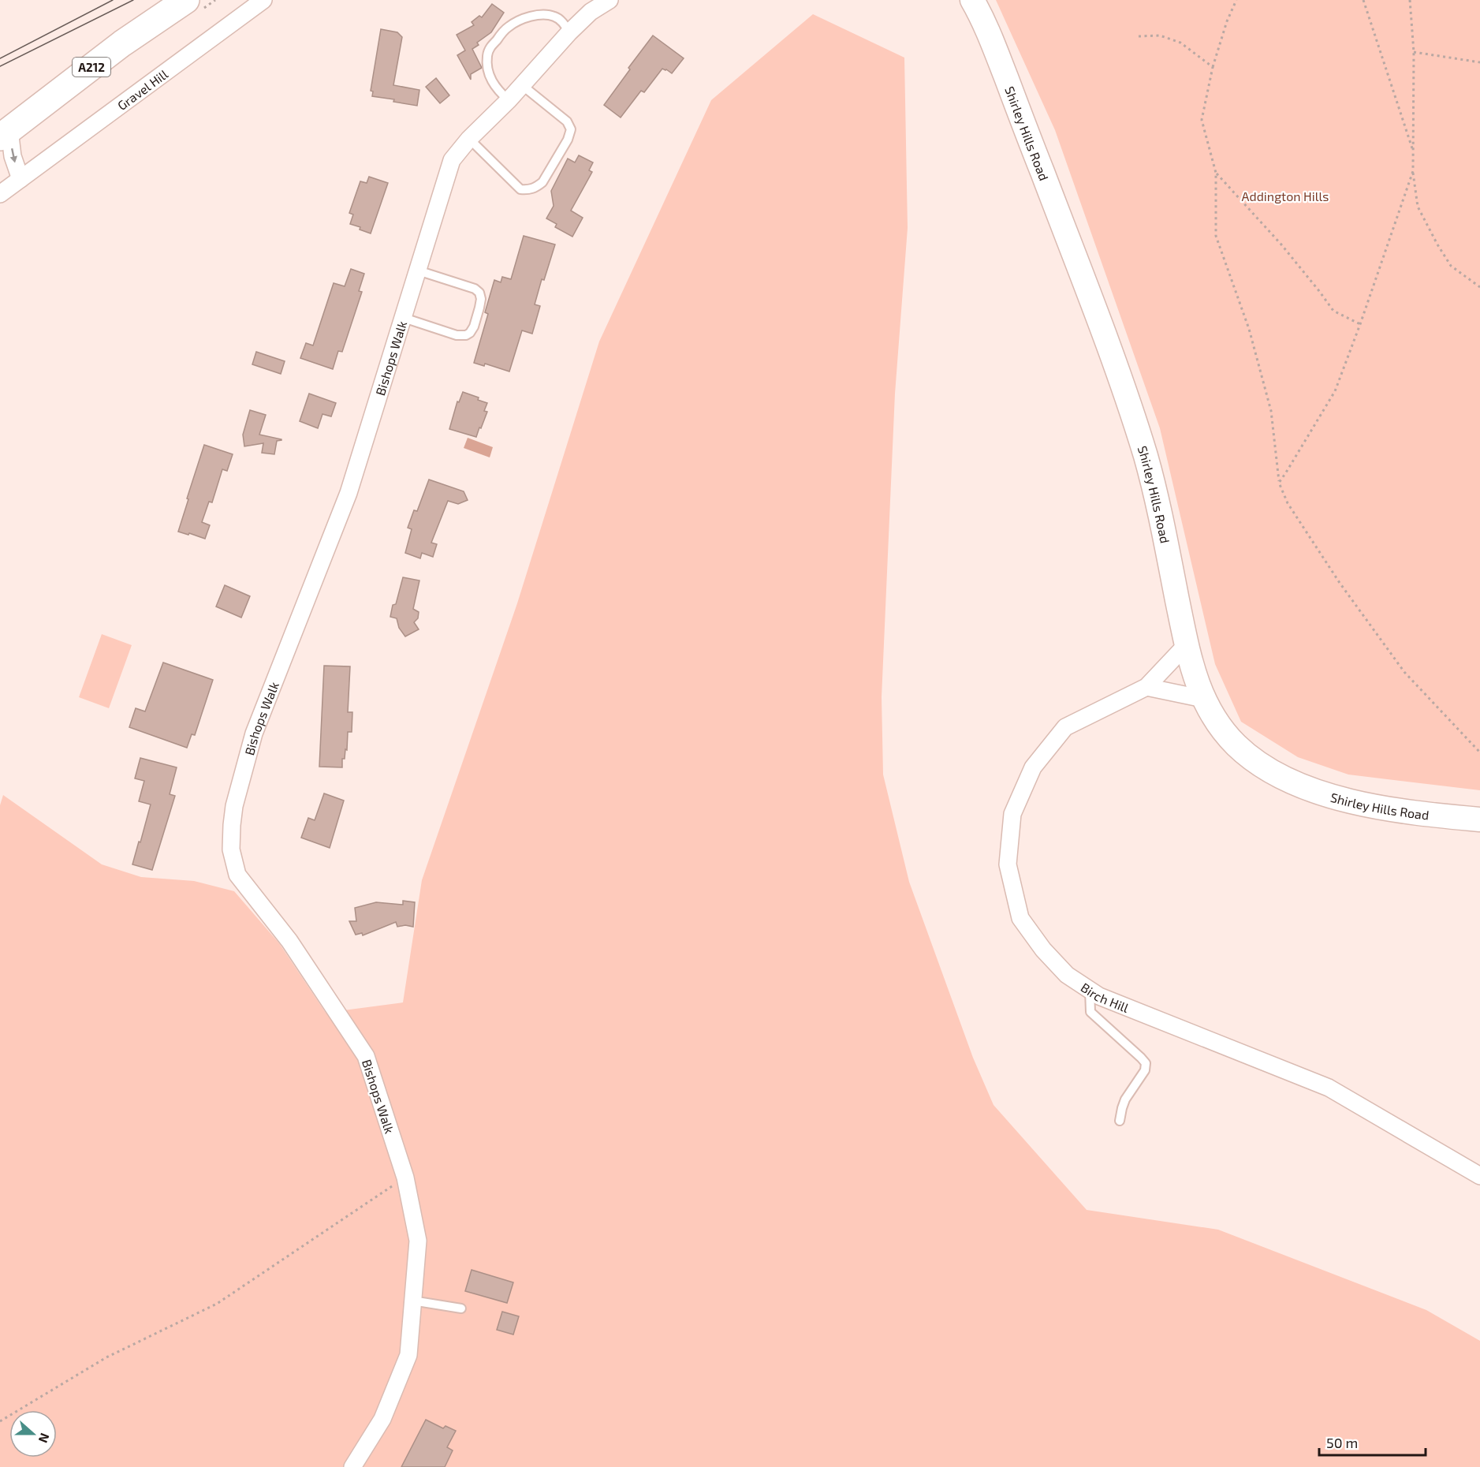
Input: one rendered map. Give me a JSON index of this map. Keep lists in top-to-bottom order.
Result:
{
  "streets": {
    "main road": ["A212"],
    "street": [
      "Gravel Hill",
      "Shirley Hills Road",
      "Bishops Walk",
      "Birch Hill"
    ]
  },
  "crossings": [
    ["Shirley Hills Road", "Birch Hill"]
  ],
  "parks": ["Addington Hills"],
  "scale_bar": "50 m",
  "north": "right"
}
